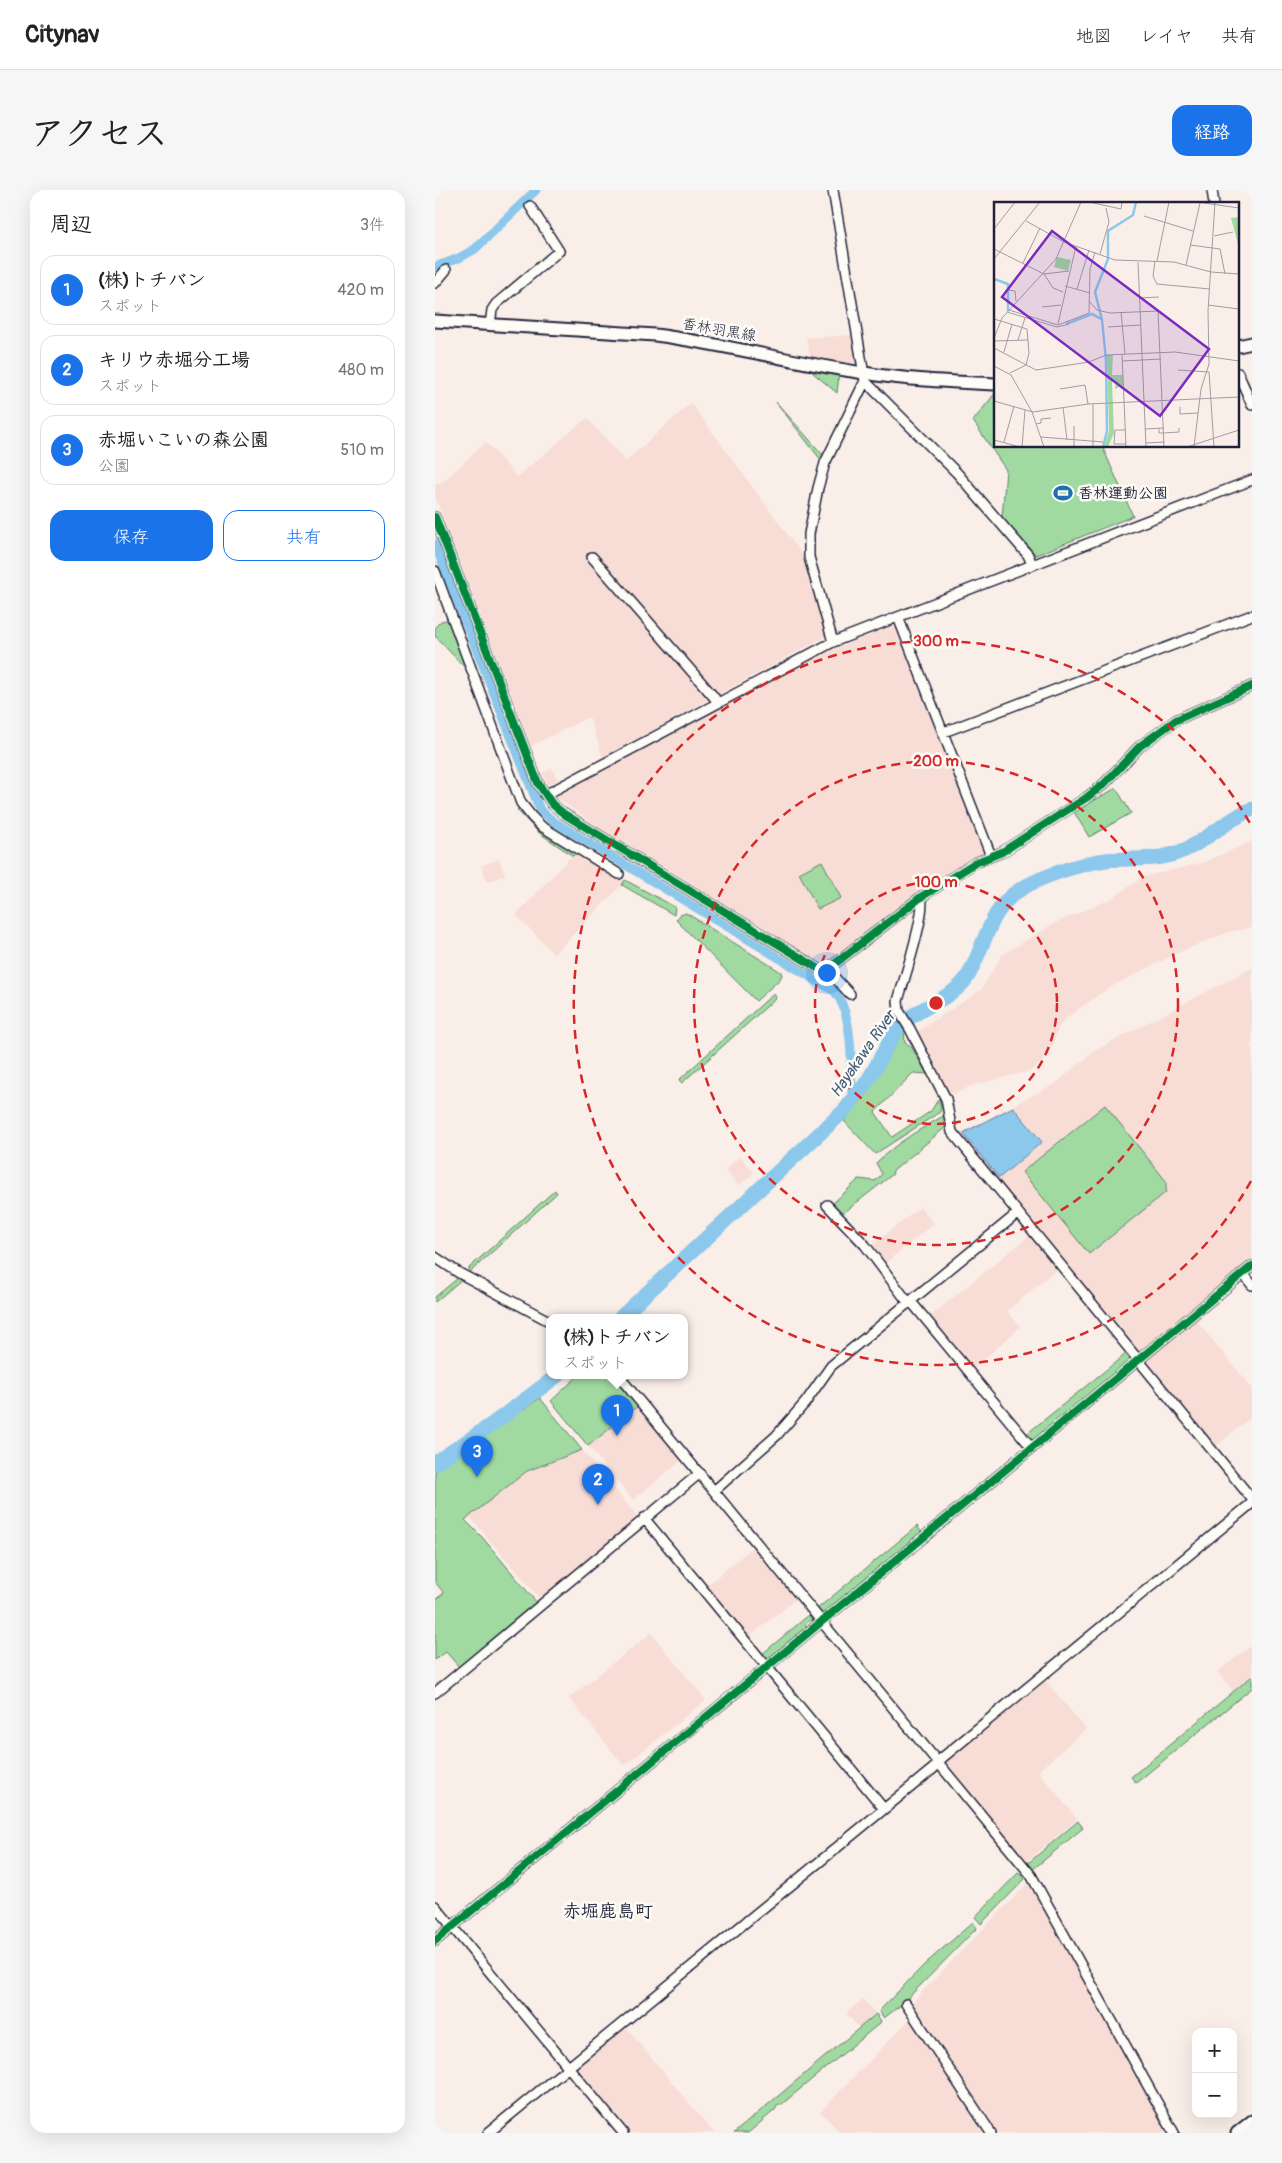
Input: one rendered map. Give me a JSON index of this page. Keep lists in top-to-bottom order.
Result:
{
  "streets": {
    "main road": ["香林羽黒線"]
  },
  "districts": ["赤堀鹿島町"],
  "water": ["Hayakawa River"],
  "places": {
    "sports": ["香林運動公園"]
  },
  "page": {
    "header": "Citynav",
    "nav": ["地図", "レイヤ", "共有"],
    "title": "アクセス",
    "buttons": [
      "経路",
      ["保存", "共有"]
    ],
    "heading": ["周辺", "3件"],
    "list": [
      {
        "mark": "1",
        "name": "(株)トチバン",
        "note": "スポット",
        "value": "420 m"
      },
      {
        "mark": "2",
        "name": "キリウ赤堀分工場",
        "note": "スポット",
        "value": "480 m"
      },
      {
        "mark": "3",
        "name": "赤堀いこいの森公園",
        "note": "公園",
        "value": "510 m"
      }
    ],
    "popup": ["(株)トチバン", "スポット"],
    "pins": ["1", "3", "2"],
    "map_buttons": ["+", "−"]
  },
  "rings": ["300 m", "200 m", "100 m"]
}
